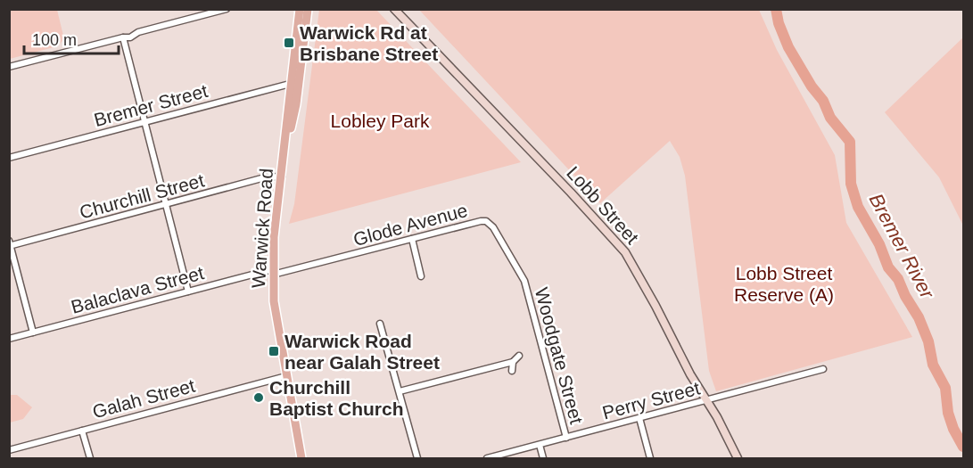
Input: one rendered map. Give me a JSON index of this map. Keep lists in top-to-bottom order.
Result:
{
  "streets": {
    "main road": ["Lobb Street", "Warwick Road"],
    "street": [
      "Bremer Street",
      "Churchill Street",
      "Glode Avenue",
      "Balaclava Street",
      "Woodgate Street",
      "Galah Street",
      "Perry Street"
    ]
  },
  "crossings": [
    ["Bremer Street", "Warwick Road"],
    ["Churchill Street", "Warwick Road"],
    ["Lobb Street", "Perry Street"],
    ["Glode Avenue", "Warwick Road"],
    ["Glode Avenue", "Balaclava Street"],
    ["Glode Avenue", "Woodgate Street"],
    ["Warwick Road", "Balaclava Street"],
    ["Warwick Road", "Galah Street"],
    ["Woodgate Street", "Perry Street"]
  ],
  "water": ["Bremer River"],
  "parks": ["Lobley Park", "Lobb Street Reserve (A)"],
  "places": {
    "transit": ["Warwick Rd at Brisbane Street", "Warwick Road near Galah Street"],
    "other": ["Churchill Baptist Church"]
  },
  "scale_bar": "100 m"
}
